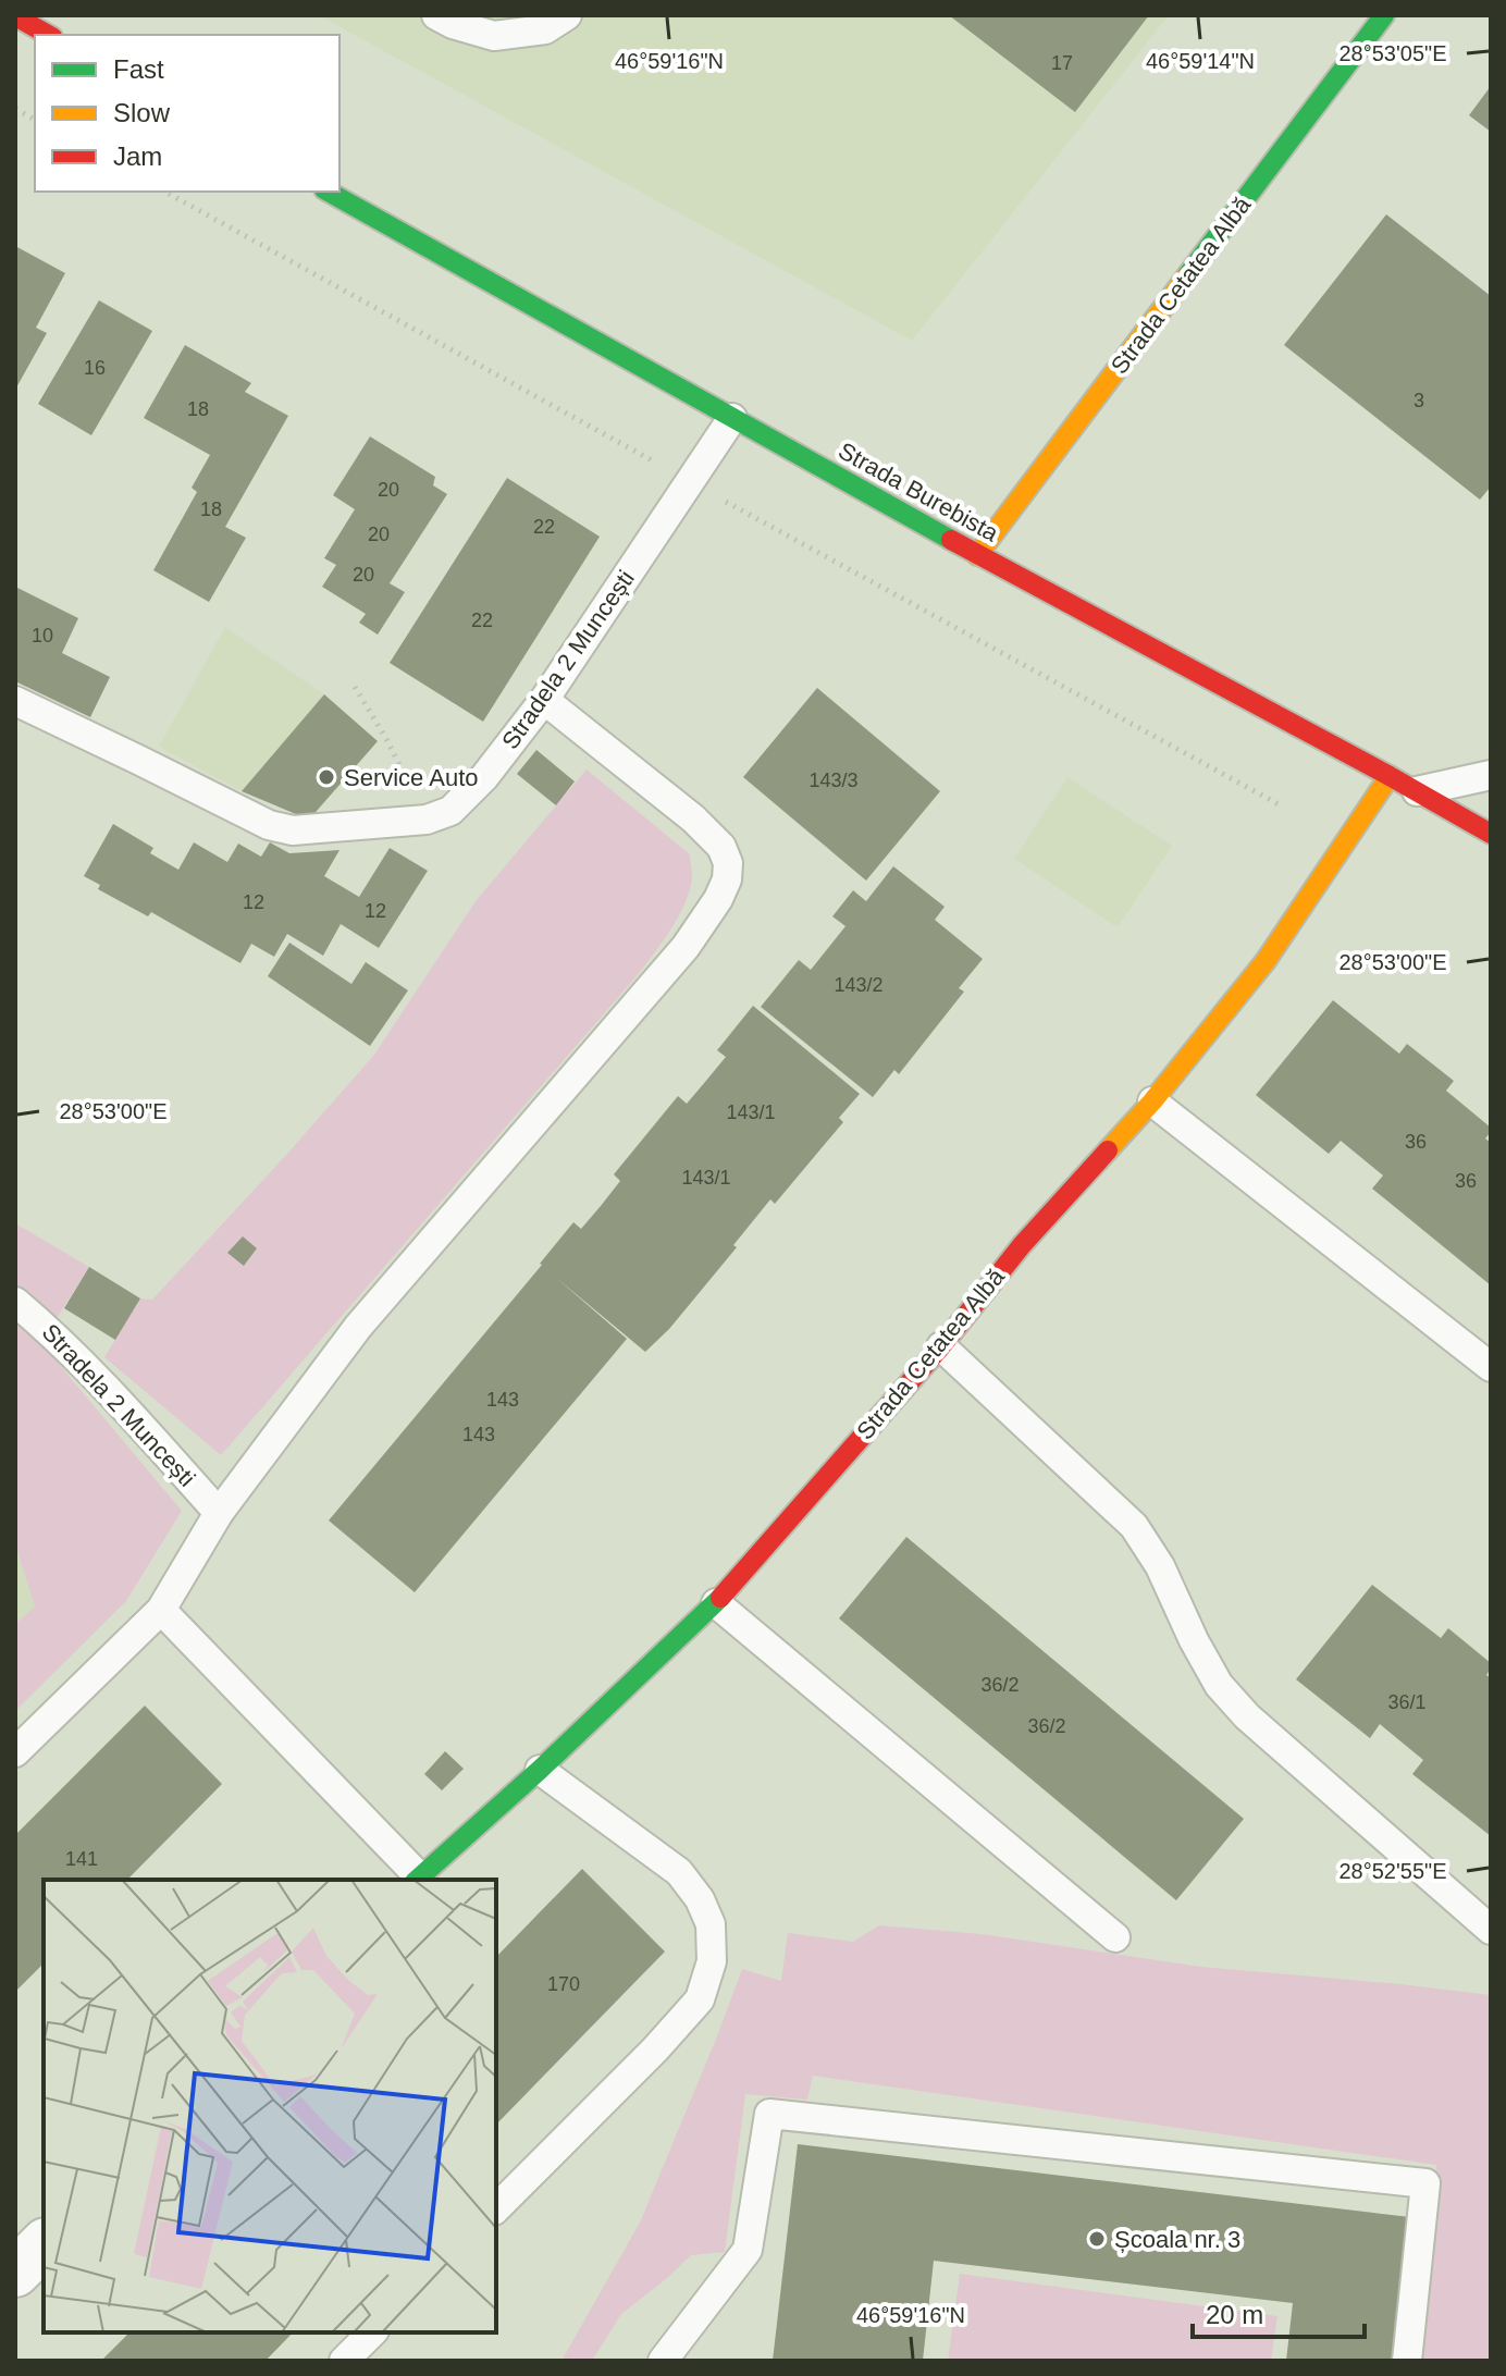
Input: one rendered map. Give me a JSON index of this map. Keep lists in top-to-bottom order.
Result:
{
  "streets": {
    "street": ["Strada Cetatea Albă", "Strada Burebista"],
    "lane": ["Stradela 2 Muncești"]
  },
  "crossings": [
    ["Strada Cetatea Albă", "Strada Burebista"],
    ["Strada Burebista", "Stradela 2 Muncești"]
  ],
  "places": ["Service Auto", "Școala nr. 3"],
  "house_numbers": [
    "17",
    "16",
    "3",
    "18",
    "20",
    "18",
    "22",
    "20",
    "20",
    "22",
    "10",
    "143/3",
    "12",
    "12",
    "143/2",
    "143/1",
    "36",
    "143/1",
    "36",
    "143",
    "143",
    "36/2",
    "36/1",
    "36/2",
    "141",
    "170"
  ],
  "legend": ["Fast", "Slow", "Jam"],
  "scale_bar": "20 m",
  "coordinates": [
    "28°53'05\"E",
    "46°59'16\"N",
    "46°59'14\"N",
    "28°53'00\"E",
    "28°52'55\"E"
  ]
}
